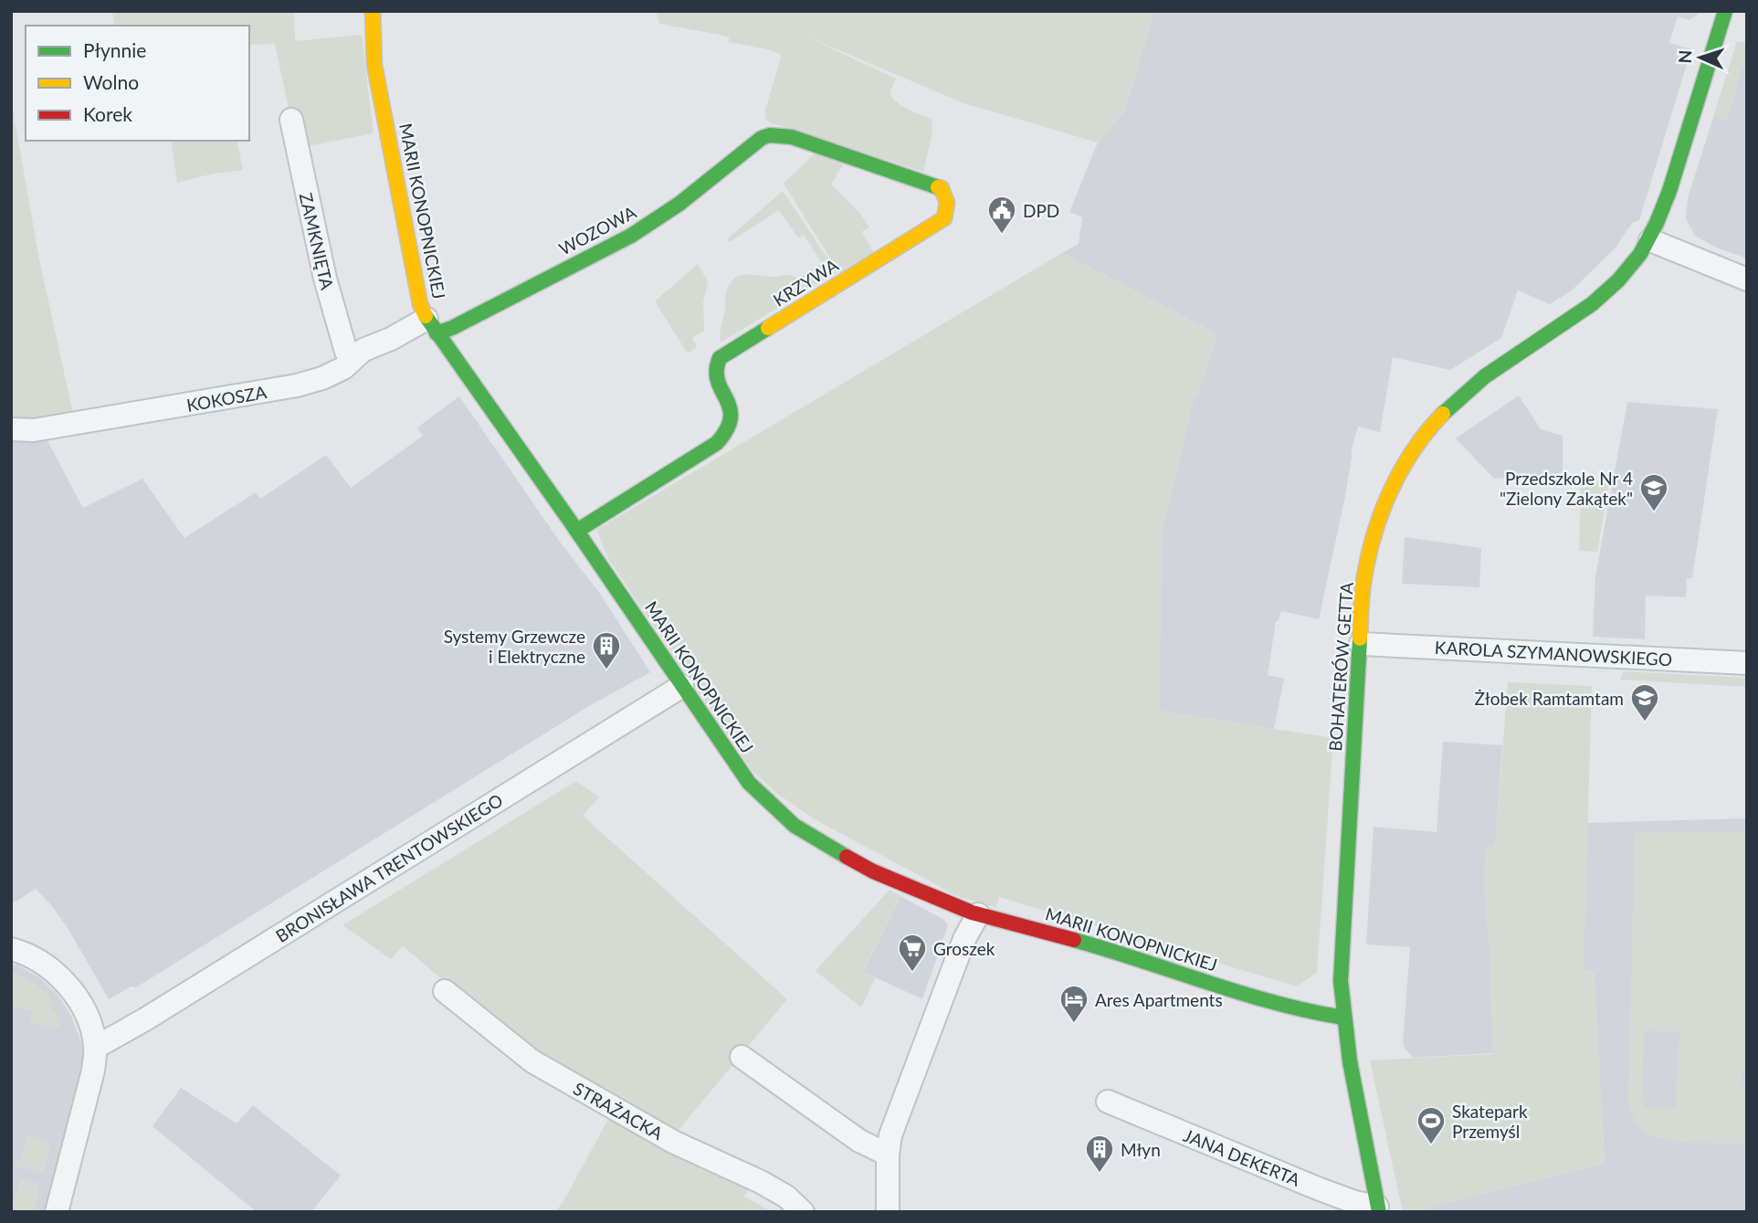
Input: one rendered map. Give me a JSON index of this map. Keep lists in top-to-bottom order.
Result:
{
  "streets": {
    "street": [
      "MARII KONOPNICKIEJ",
      "WOZOWA",
      "ZAMKNIĘTA",
      "KRZYWA",
      "KOKOSZA",
      "KAROLA SZYMANOWSKIEGO",
      "BOHATERÓW GETTA",
      "BRONISŁAWA TRENTOWSKIEGO",
      "STRAŻACKA",
      "JANA DEKERTA"
    ]
  },
  "crossings": [
    ["MARII KONOPNICKIEJ", "WOZOWA"],
    ["MARII KONOPNICKIEJ", "KRZYWA"],
    ["MARII KONOPNICKIEJ", "KOKOSZA"],
    ["MARII KONOPNICKIEJ", "BOHATERÓW GETTA"],
    ["MARII KONOPNICKIEJ", "BRONISŁAWA TRENTOWSKIEGO"],
    ["WOZOWA", "KRZYWA"],
    ["WOZOWA", "KOKOSZA"],
    ["ZAMKNIĘTA", "KOKOSZA"],
    ["KAROLA SZYMANOWSKIEGO", "BOHATERÓW GETTA"],
    ["BOHATERÓW GETTA", "JANA DEKERTA"]
  ],
  "places": {
    "public building": ["DPD"],
    "school or university": ["Przedszkole Nr 4 \"Zielony Zakątek\"", "Żłobek Ramtamtam"],
    "building": ["Systemy Grzewcze i Elektryczne", "Młyn"],
    "supermarket": ["Groszek"],
    "hotel": ["Ares Apartments"],
    "sports": ["Skatepark Przemyśl"]
  },
  "legend": ["Płynnie", "Wolno", "Korek"],
  "north": "left"
}
